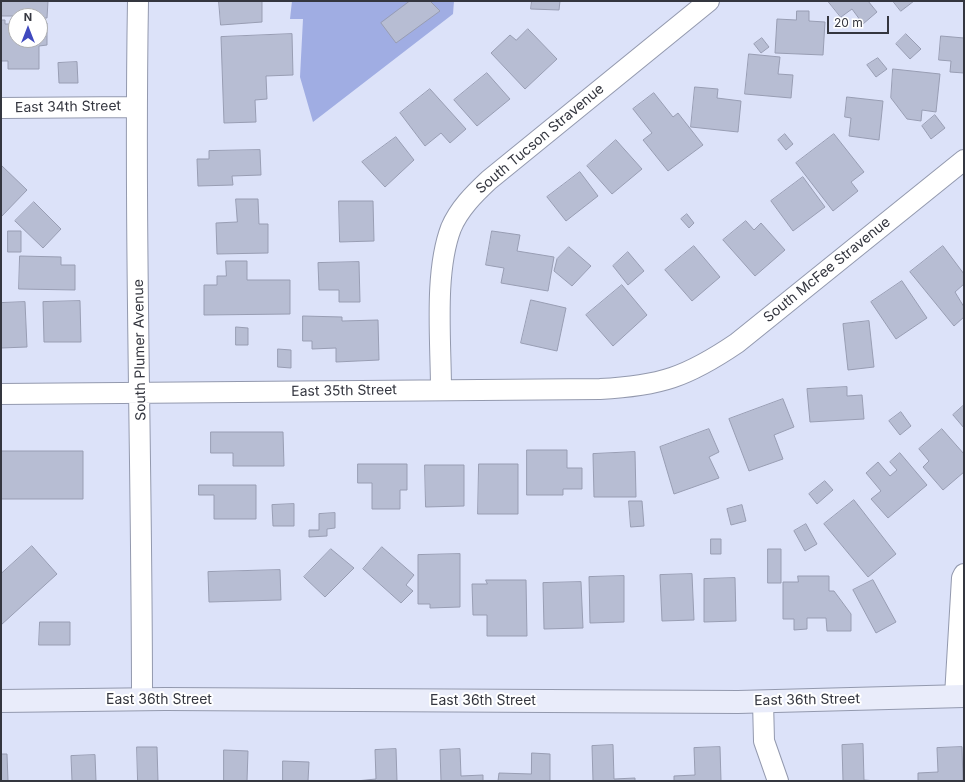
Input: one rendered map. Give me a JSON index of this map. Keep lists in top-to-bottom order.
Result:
{
  "streets": {
    "main road": ["East 36th Street"],
    "street": [
      "East 34th Street",
      "South Tucson Stravenue",
      "South McFee Stravenue",
      "South Plumer Avenue",
      "East 35th Street"
    ]
  },
  "crossings": [
    ["East 34th Street", "South Plumer Avenue"],
    ["South Tucson Stravenue", "East 35th Street"],
    ["South McFee Stravenue", "East 35th Street"],
    ["South Plumer Avenue", "East 35th Street"],
    ["South Plumer Avenue", "East 36th Street"]
  ],
  "scale_bar": "20 m",
  "north": "top"
}
